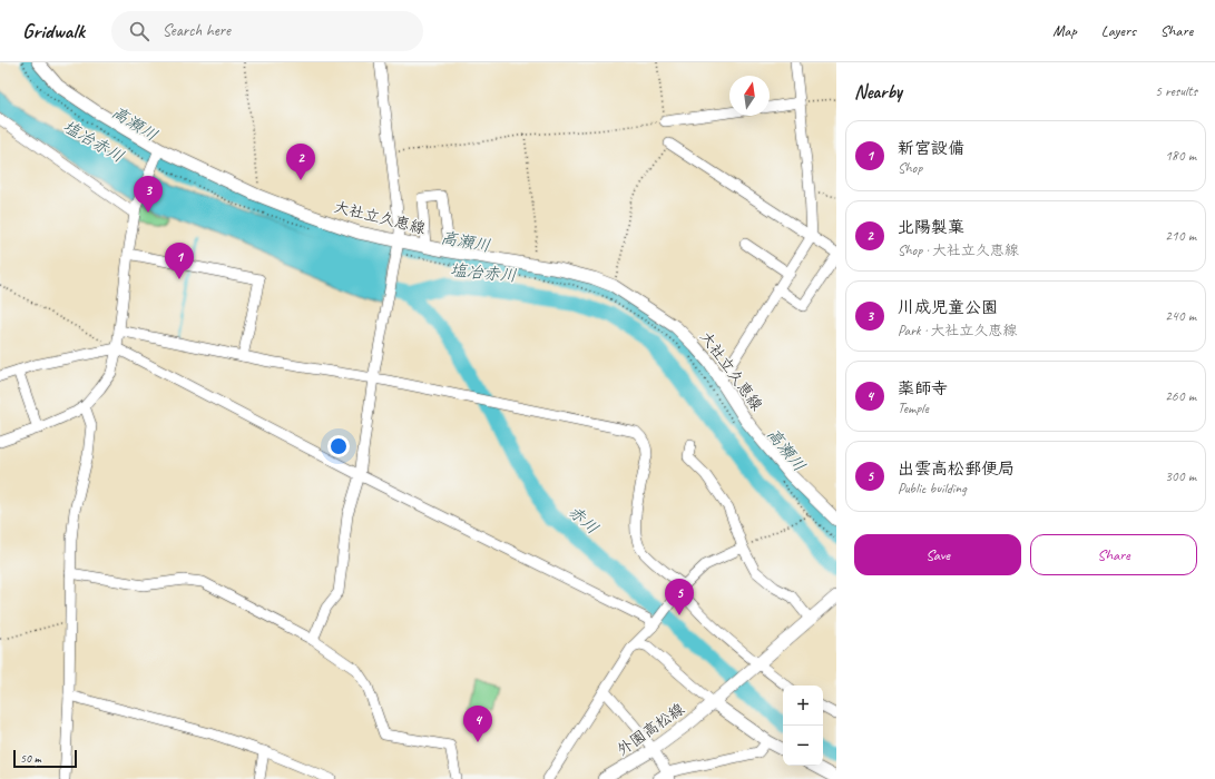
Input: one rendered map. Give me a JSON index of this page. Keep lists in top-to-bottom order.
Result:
{
  "streets": {
    "main road": ["大社立久恵線", "外園高松線"]
  },
  "water": ["高瀬川", "塩冶赤川", "赤川"],
  "scale_bar": "50 m",
  "north": "top",
  "page": {
    "header": "Gridwalk",
    "search": "Search here",
    "nav": ["Map", "Layers", "Share"],
    "heading": ["Nearby", "5 results"],
    "list": [
      {
        "mark": "1",
        "name": "新宮設備",
        "note": "Shop",
        "value": "180 m"
      },
      {
        "mark": "2",
        "name": "北陽製菓",
        "note": "Shop · 大社立久恵線",
        "value": "210 m"
      },
      {
        "mark": "3",
        "name": "川成児童公園",
        "note": "Park · 大社立久恵線",
        "value": "240 m"
      },
      {
        "mark": "4",
        "name": "薬師寺",
        "note": "Temple",
        "value": "260 m"
      },
      {
        "mark": "5",
        "name": "出雲高松郵便局",
        "note": "Public building",
        "value": "300 m"
      }
    ],
    "pins": [
      "2",
      "3",
      "1",
      "5",
      "4"
    ],
    "buttons": ["Save", "Share"],
    "map_buttons": ["+", "−"],
    "scale": "50 m"
  }
}
